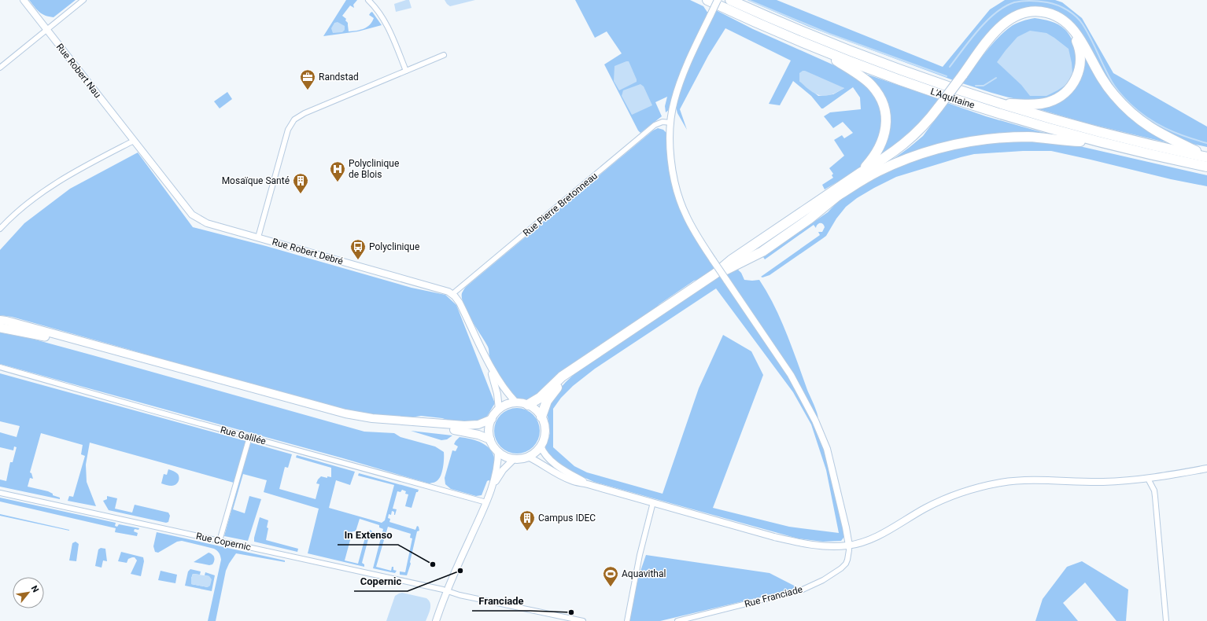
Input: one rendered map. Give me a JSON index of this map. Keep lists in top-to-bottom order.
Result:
{
  "streets": {
    "highway": ["L'Aquitaine"],
    "street": [
      "Rue Robert Nau",
      "Rue Pierre Bretonneau",
      "Rue Robert Debré",
      "Rue Galilée",
      "Rue Copernic",
      "Rue Franciade"
    ]
  },
  "crossings": [
    ["Rue Robert Nau", "Rue Robert Debré"],
    ["Rue Pierre Bretonneau", "Rue Robert Debré"]
  ],
  "places": {
    "office": ["Randstad"],
    "hospital": ["Polyclinique de Blois"],
    "building": ["Mosaïque Santé", "Campus IDEC"],
    "bus stop": ["Polyclinique"],
    "other": ["In Extenso", "Copernic", "Franciade"],
    "sports": ["Aquavithal"]
  },
  "north": "top right"
}
